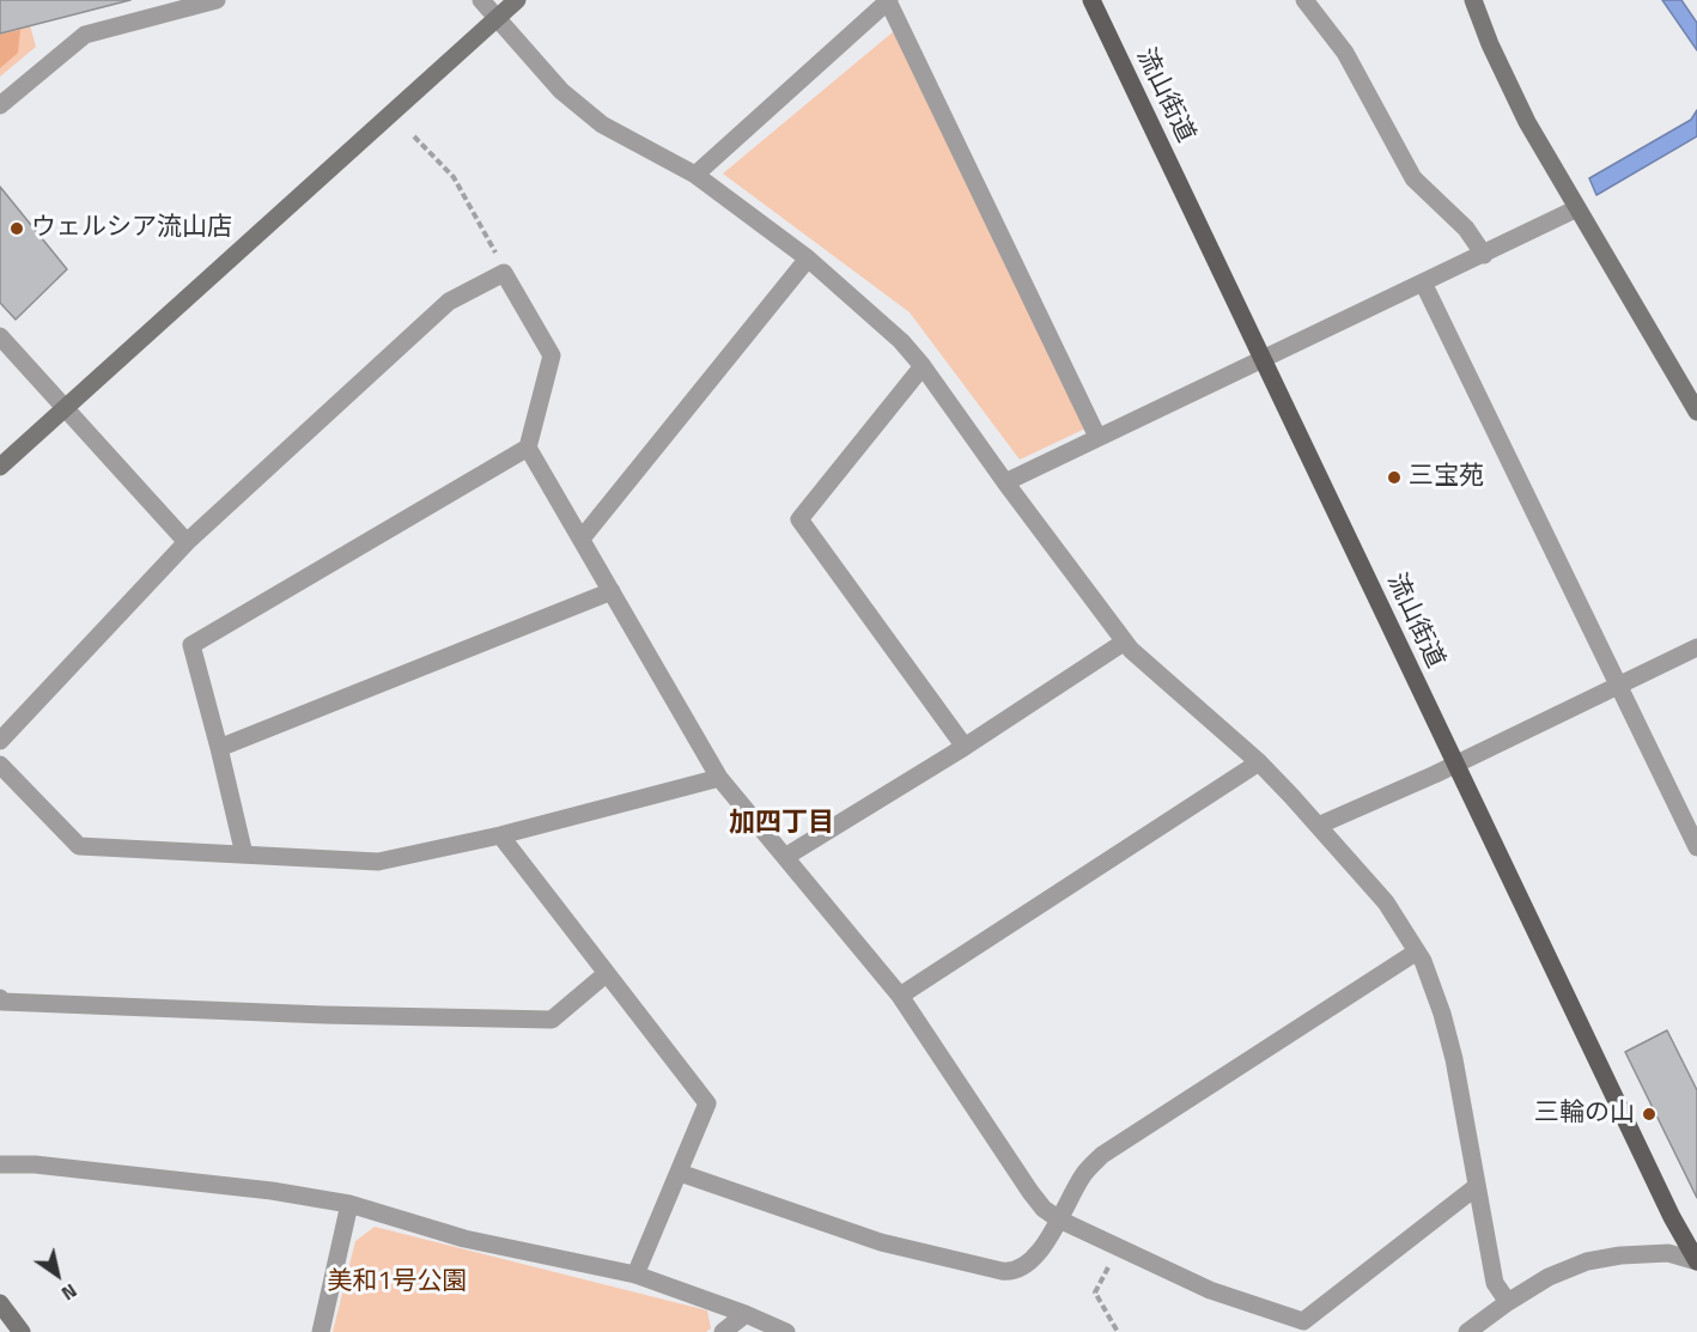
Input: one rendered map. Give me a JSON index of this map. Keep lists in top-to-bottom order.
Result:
{
  "streets": {
    "main road": ["流山街道"]
  },
  "districts": ["加四丁目"],
  "parks": ["美和1号公園"],
  "places": ["ウェルシア流山店", "三宝苑", "三輪の山"],
  "north": "bottom right"
}
